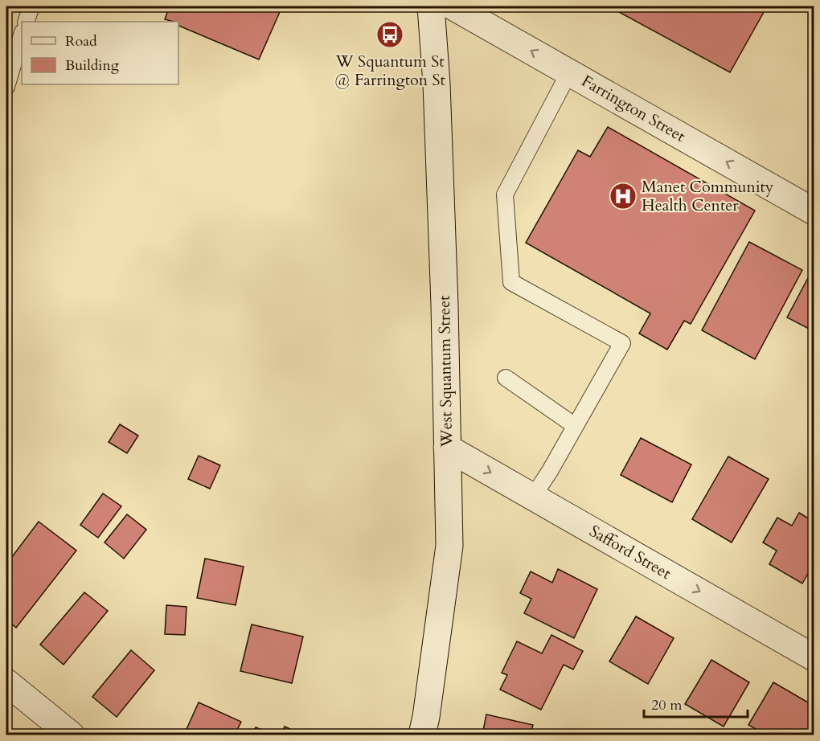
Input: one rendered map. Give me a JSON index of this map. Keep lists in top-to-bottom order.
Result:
{
  "streets": {
    "street": ["Farrington Street", "West Squantum Street", "Safford Street"]
  },
  "crossings": [
    ["West Squantum Street", "Safford Street"]
  ],
  "one_way": ["Farrington Street", "Safford Street"],
  "places": {
    "bus stop": ["W Squantum St @ Farrington St"],
    "hospital": ["Manet Community Health Center"]
  },
  "legend": ["Road", "Building"],
  "scale_bar": "20 m"
}
